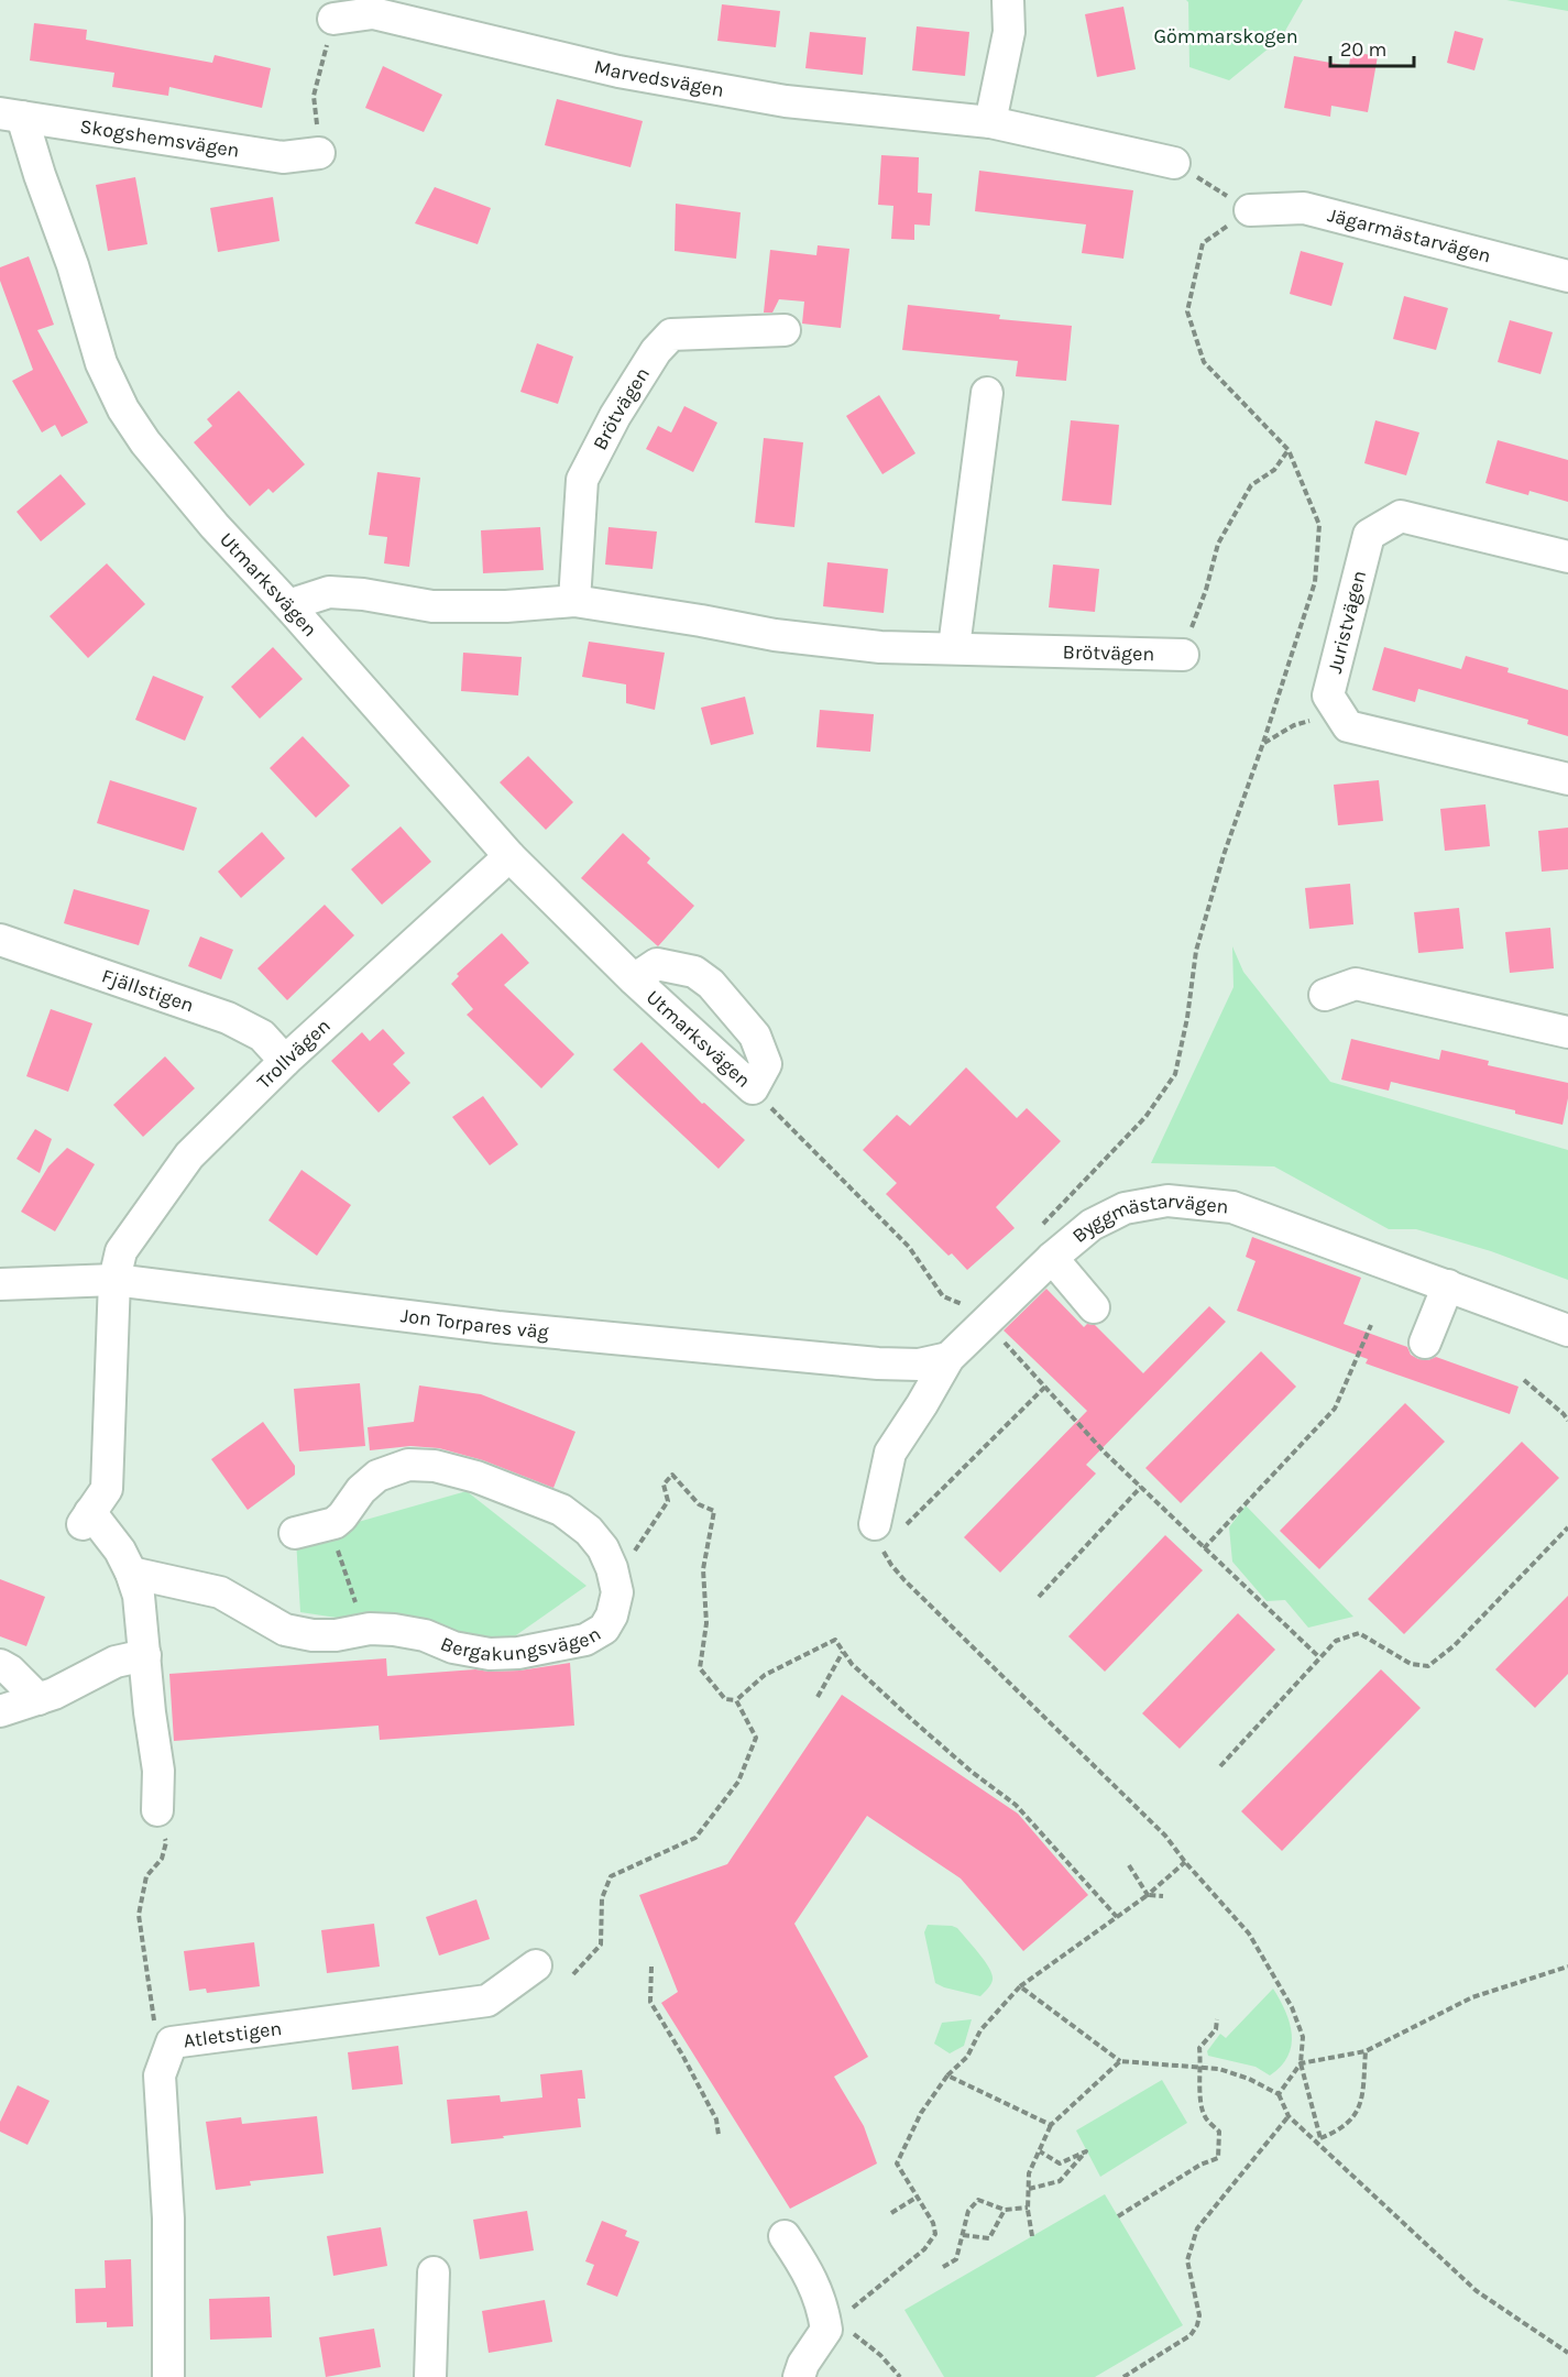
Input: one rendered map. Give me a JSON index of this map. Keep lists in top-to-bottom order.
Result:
{
  "streets": {
    "street": [
      "Marvedsvägen",
      "Skogshemsvägen",
      "Jägarmästarvägen",
      "Brötvägen",
      "Utmarksvägen",
      "Juristvägen",
      "Fjällstigen",
      "Trollvägen",
      "Byggmästarvägen",
      "Jon Torpares väg",
      "Bergakungsvägen",
      "Atletstigen"
    ]
  },
  "crossings": [
    ["Skogshemsvägen", "Utmarksvägen"],
    ["Brötvägen", "Utmarksvägen"],
    ["Utmarksvägen", "Trollvägen"],
    ["Fjällstigen", "Trollvägen"],
    ["Trollvägen", "Jon Torpares väg"],
    ["Byggmästarvägen", "Jon Torpares väg"]
  ],
  "parks": ["Gömmarskogen"],
  "scale_bar": "20 m"
}
